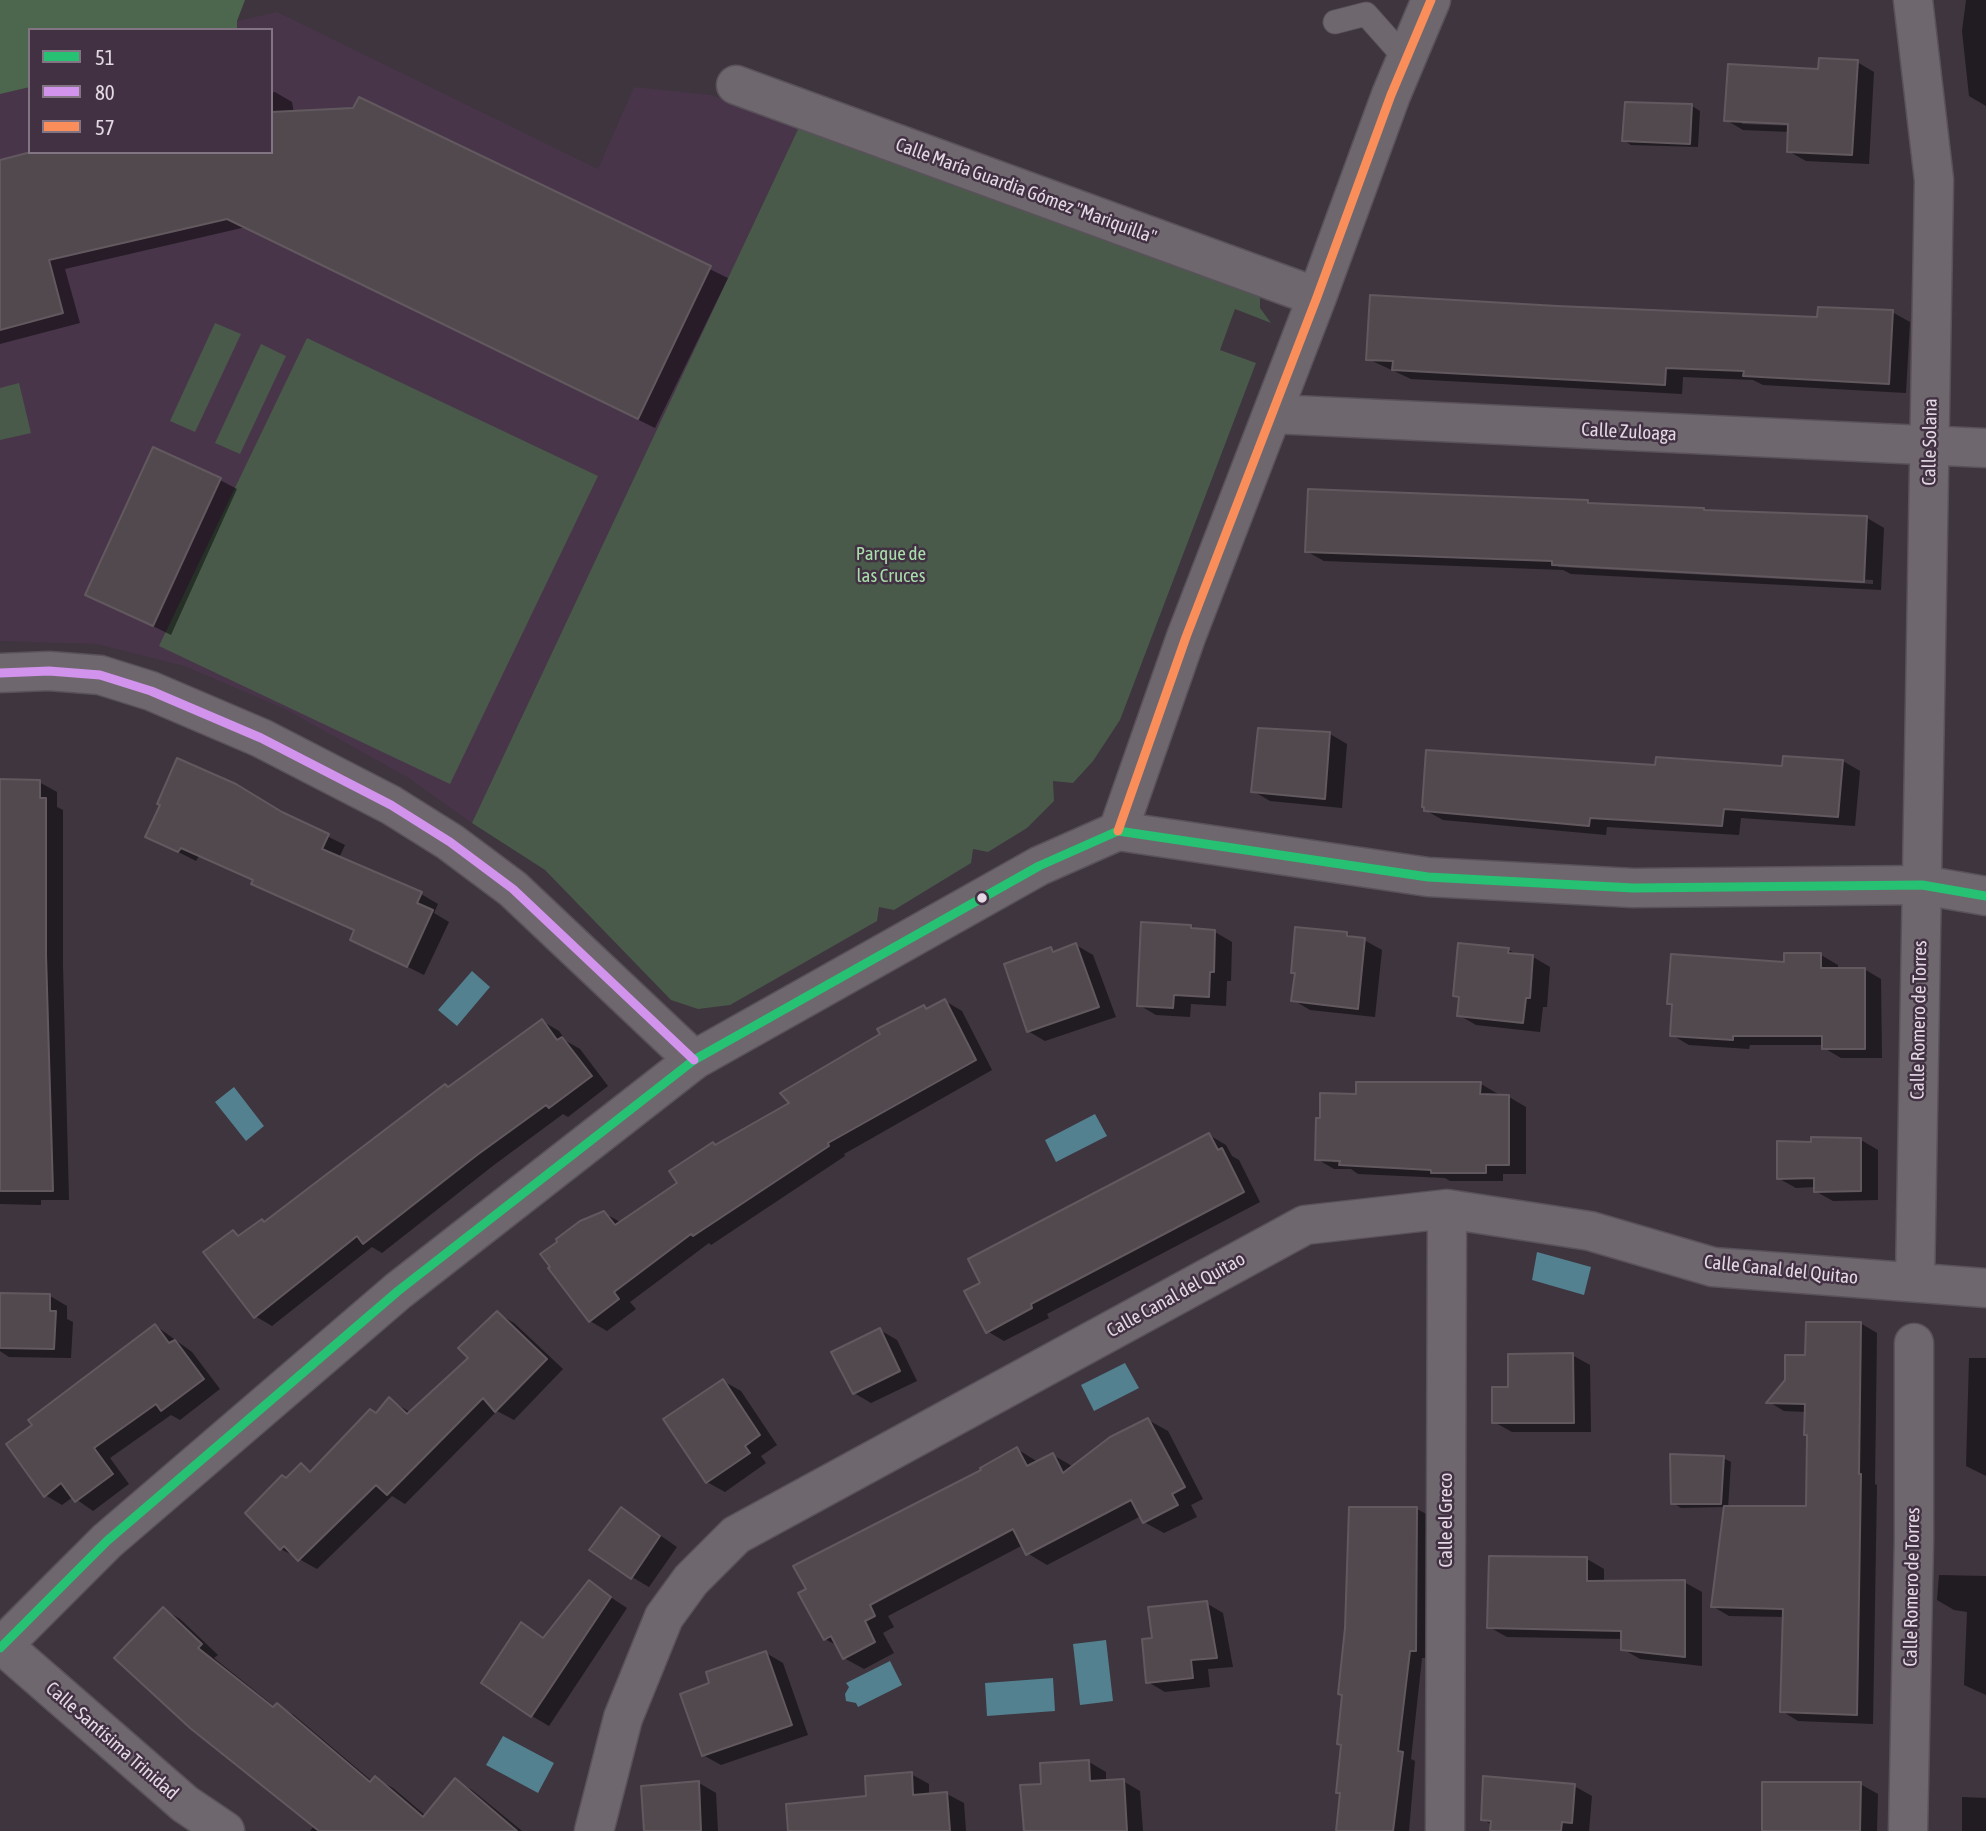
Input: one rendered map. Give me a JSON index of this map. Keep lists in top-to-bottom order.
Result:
{
  "streets": {
    "street": [
      "Calle María Guardia Gómez \"Mariquilla\"",
      "Calle Zuloaga",
      "Calle Solana",
      "Calle Romero de Torres",
      "Calle Canal del Quitao",
      "Calle el Greco",
      "Calle Santísima Trinidad"
    ]
  },
  "crossings": [
    ["Calle Zuloaga", "Calle Solana"],
    ["Calle Solana", "Calle Romero de Torres"],
    ["Calle Romero de Torres", "Calle Canal del Quitao"],
    ["Calle Canal del Quitao", "Calle el Greco"]
  ],
  "parks": ["Parque de las Cruces"],
  "lines": ["transit line 57", "transit line 80", "transit line 51"],
  "legend": ["51", "80", "57"]
}
